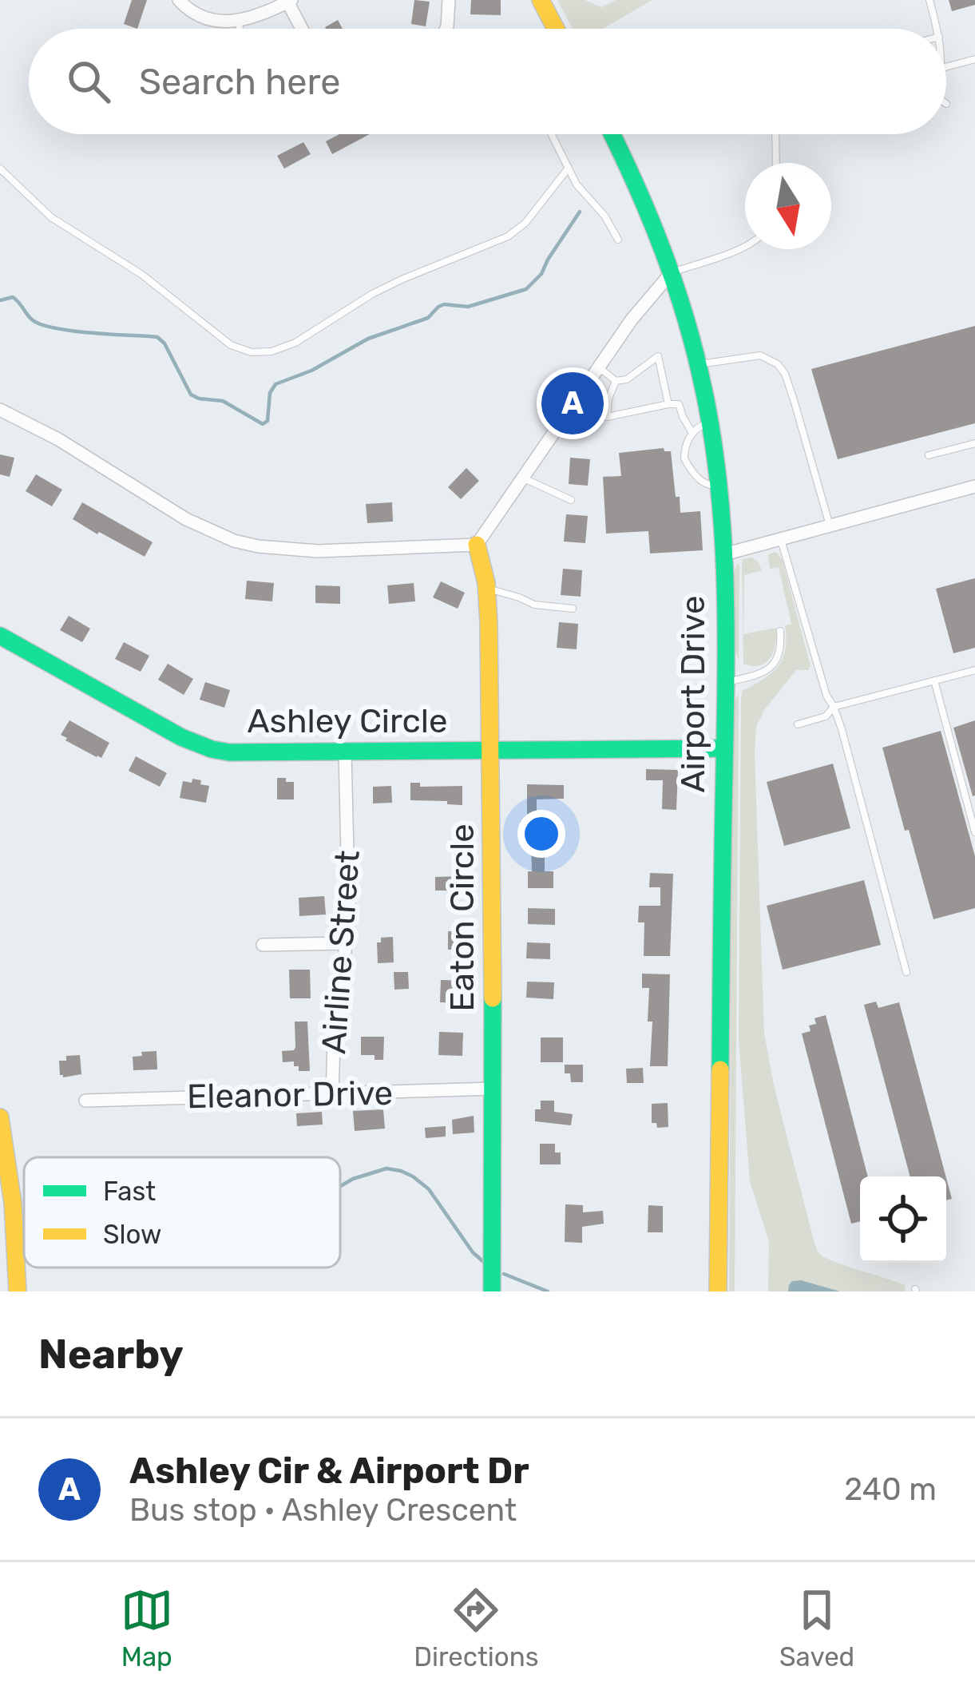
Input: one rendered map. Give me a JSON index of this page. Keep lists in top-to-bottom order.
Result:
{
  "streets": {
    "main road": ["Airport Drive", "Ashley Circle", "Eaton Circle"],
    "street": ["Airline Street", "Eleanor Drive"]
  },
  "crossings": [
    ["Airport Drive", "Ashley Circle"],
    ["Ashley Circle", "Eaton Circle"],
    ["Ashley Circle", "Airline Street"],
    ["Eaton Circle", "Eleanor Drive"],
    ["Airline Street", "Eleanor Drive"]
  ],
  "legend": ["Fast", "Slow"],
  "north": "bottom",
  "page": {
    "search": "Search here",
    "pins": "A",
    "heading": "Nearby",
    "list": [
      {
        "mark": "A",
        "name": "Ashley Cir & Airport Dr",
        "note": "Bus stop · Ashley Crescent",
        "value": "240 m"
      }
    ],
    "nav": ["Map", "Directions", "Saved"]
  }
}
